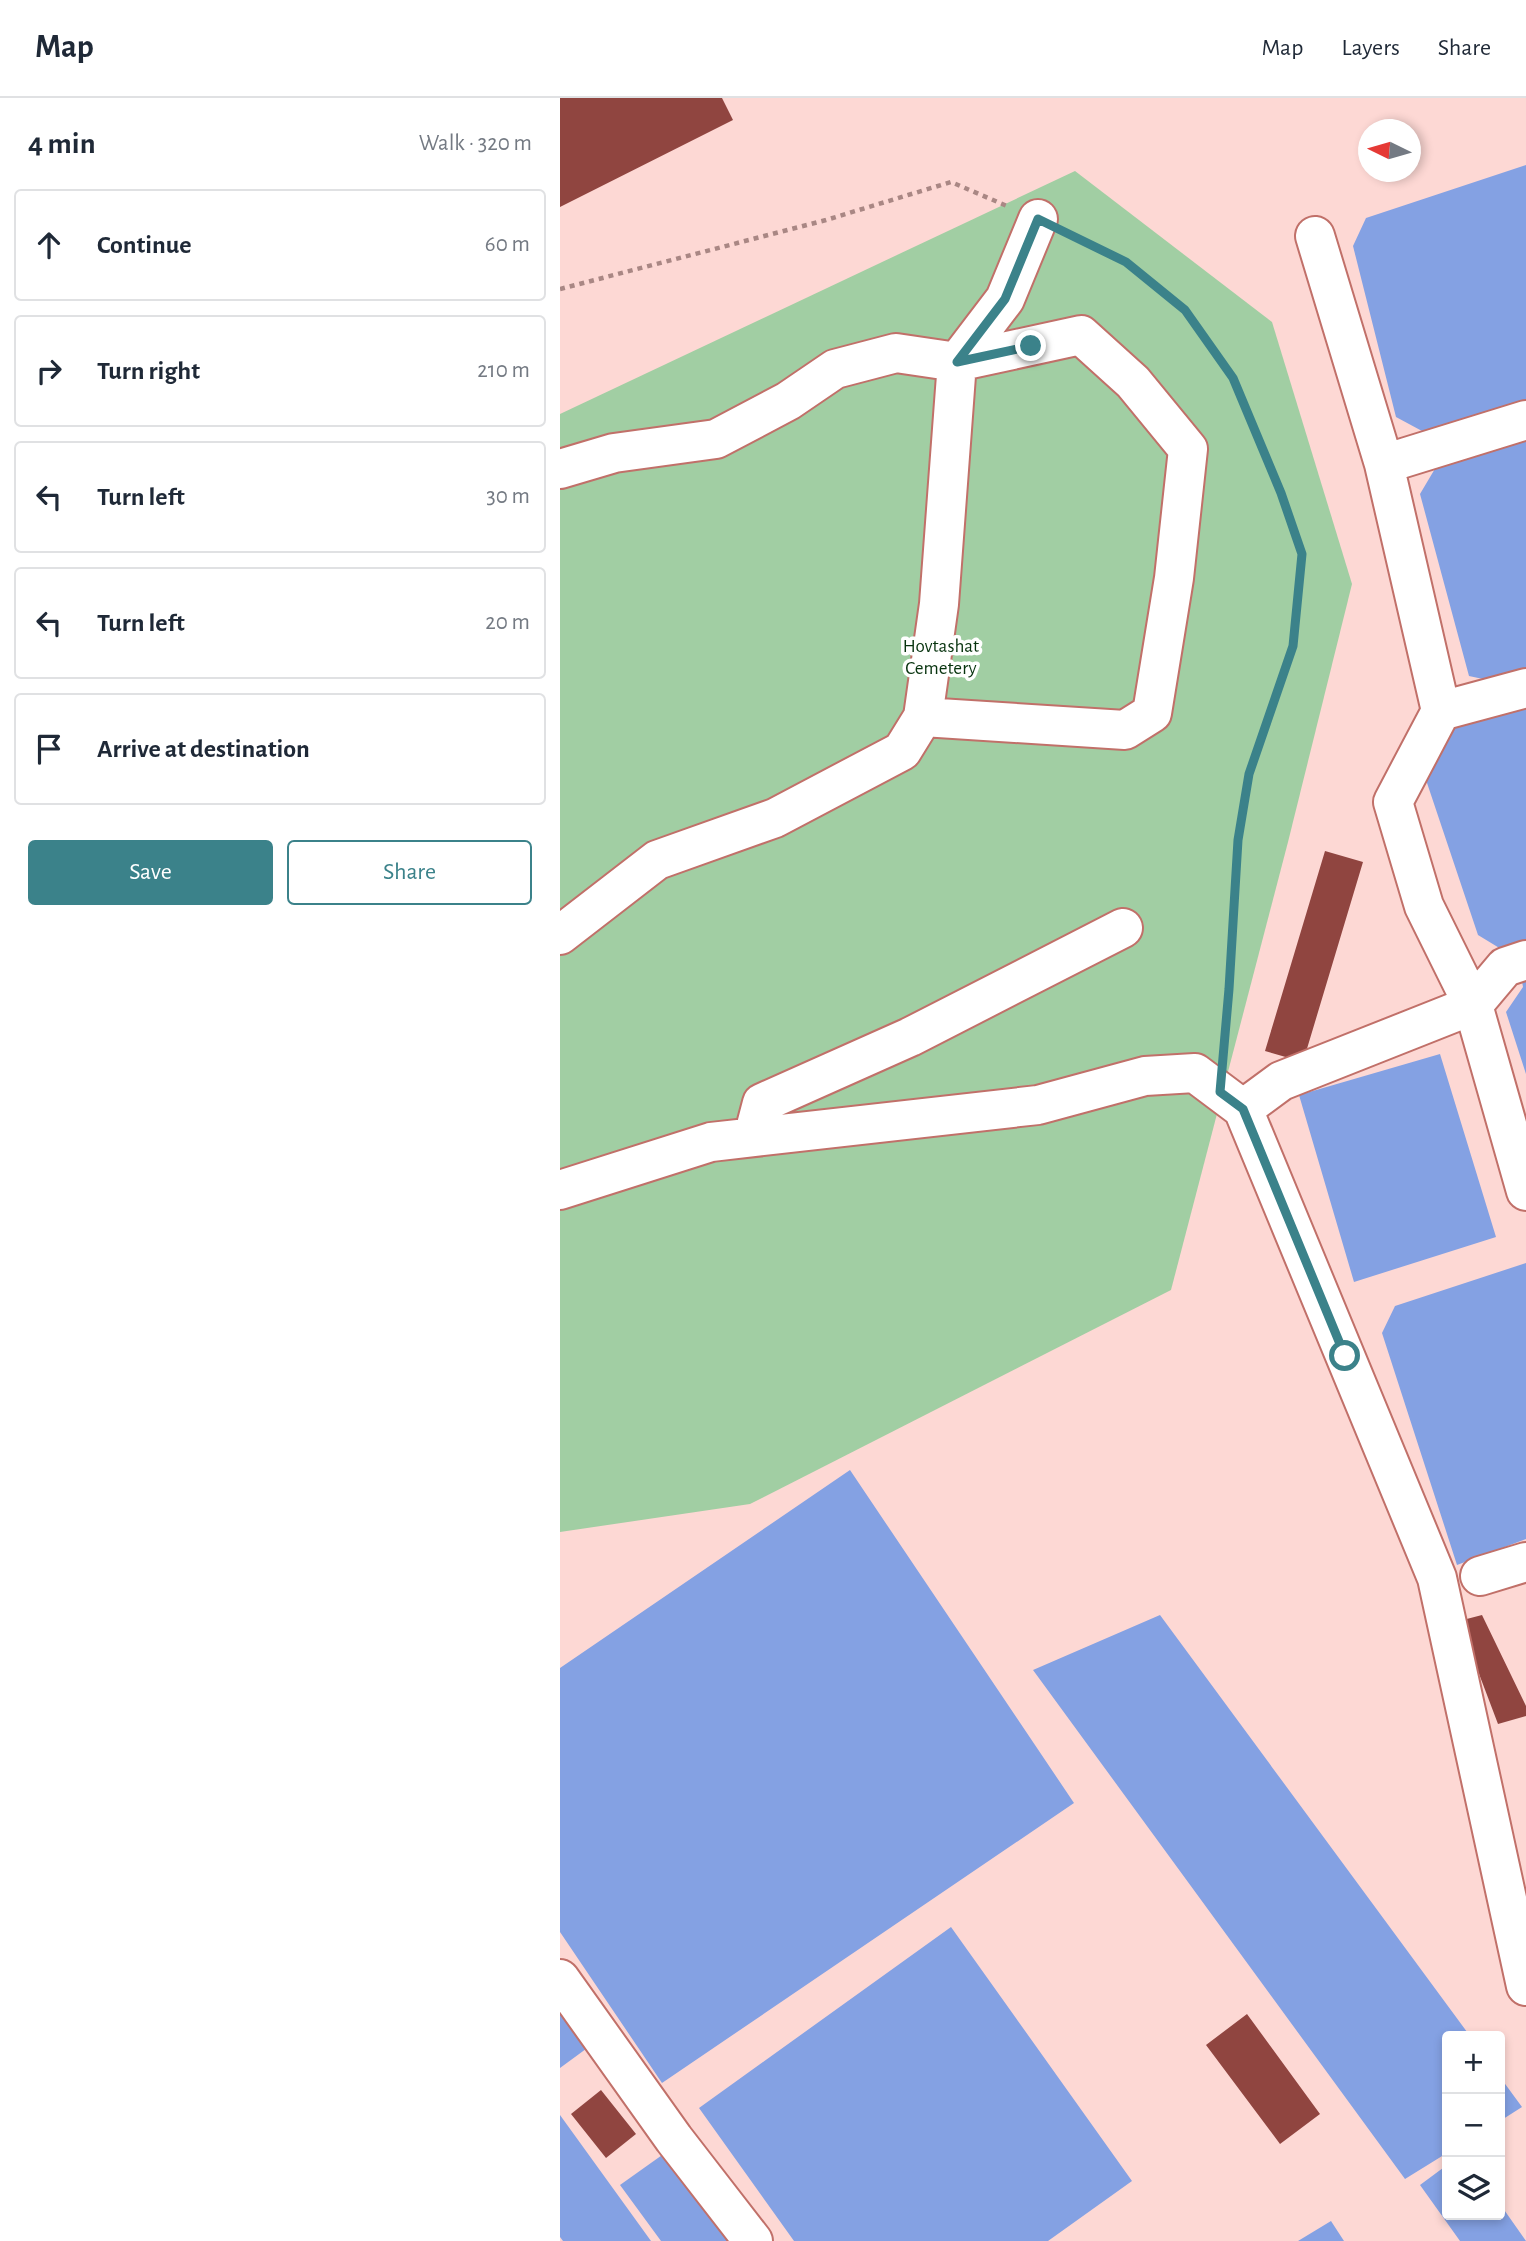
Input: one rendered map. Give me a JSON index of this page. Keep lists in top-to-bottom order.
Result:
{
  "parks": ["Hovtashat Cemetery"],
  "north": "left",
  "page": {
    "header": "Map",
    "nav": ["Map", "Layers", "Share"],
    "heading": ["4 min", "Walk · 320 m"],
    "list": [
      ["Continue", "60 m"],
      ["Turn right", "210 m"],
      ["Turn left", "30 m"],
      ["Turn left", "20 m"],
      "Arrive at destination"
    ],
    "buttons": ["Save", "Share"],
    "map_buttons": ["+", "−"]
  }
}
